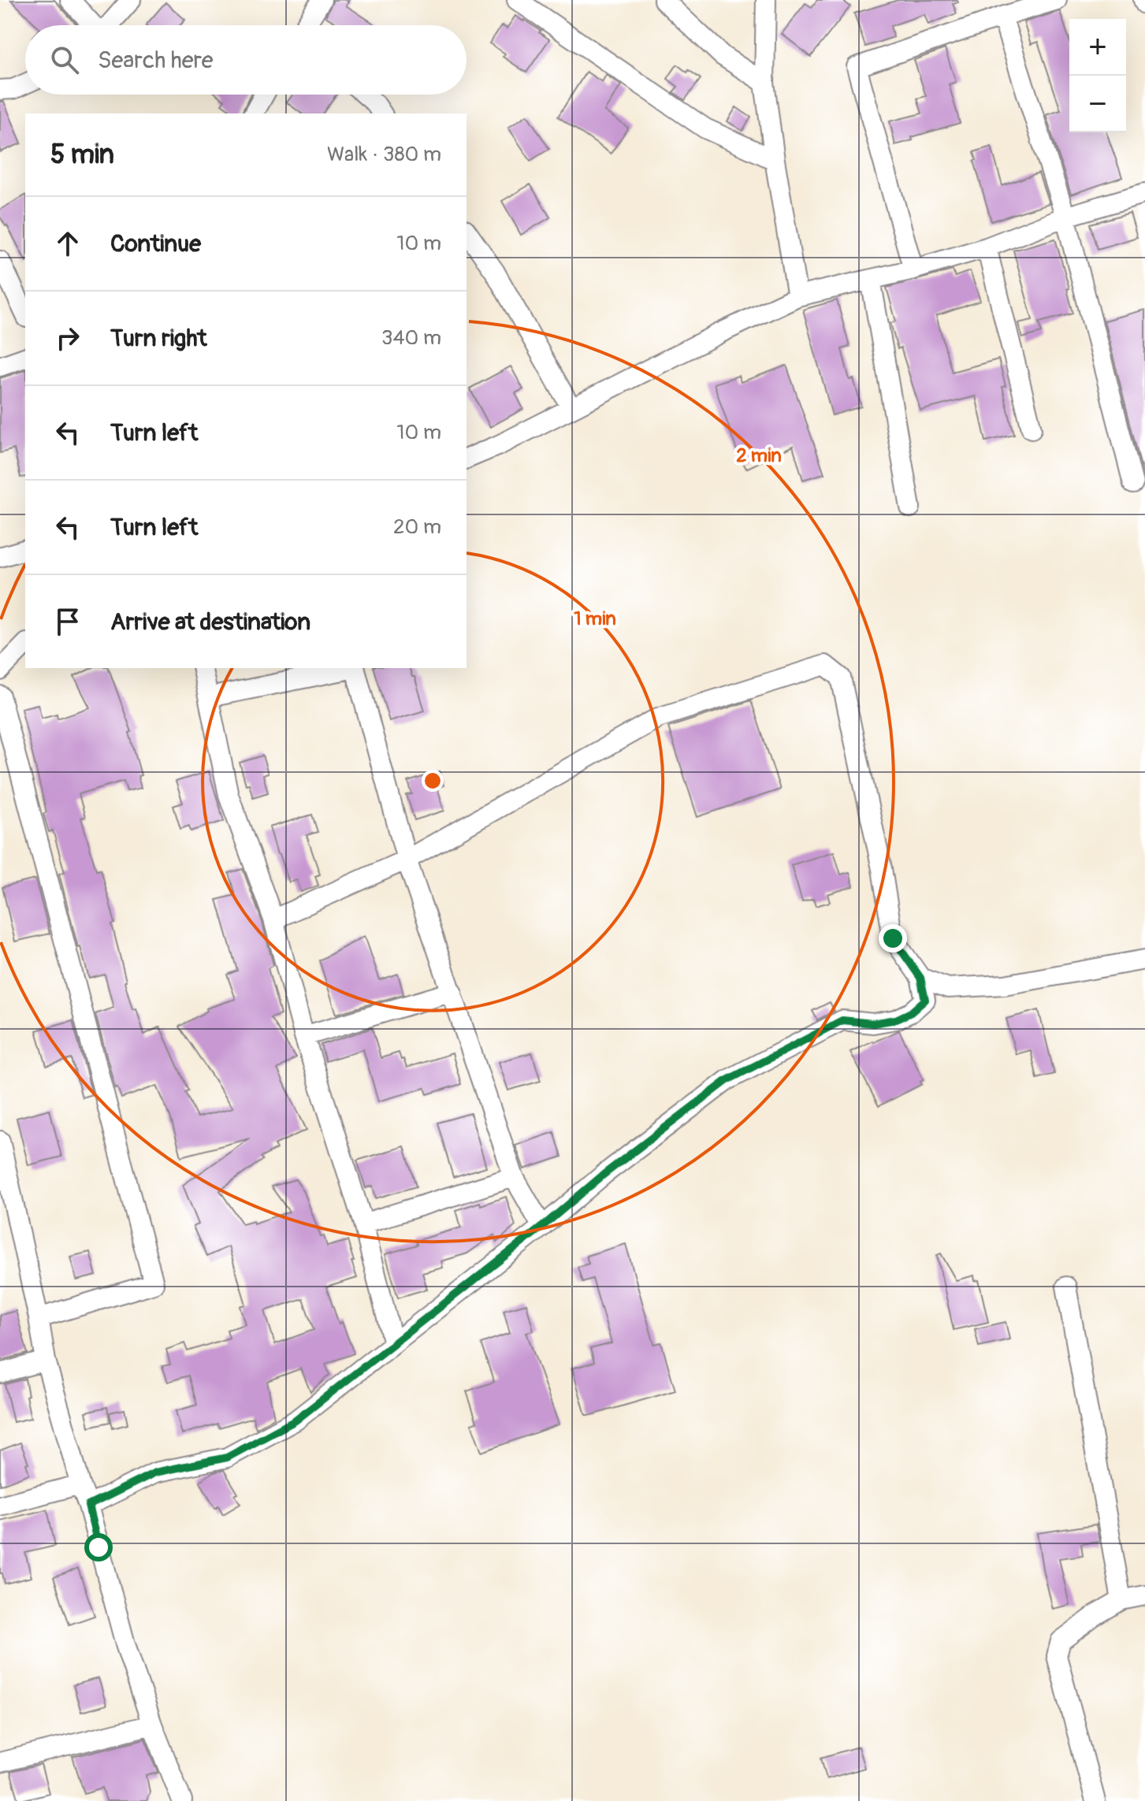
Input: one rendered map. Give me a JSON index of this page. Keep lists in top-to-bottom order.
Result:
{
  "page": {
    "map_buttons": ["+", "−"],
    "search": "Search here",
    "heading": ["5 min", "Walk · 380 m"],
    "list": [
      ["Continue", "10 m"],
      ["Turn right", "340 m"],
      ["Turn left", "10 m"],
      ["Turn left", "20 m"],
      "Arrive at destination"
    ]
  },
  "rings": ["2 min", "1 min"]
}
